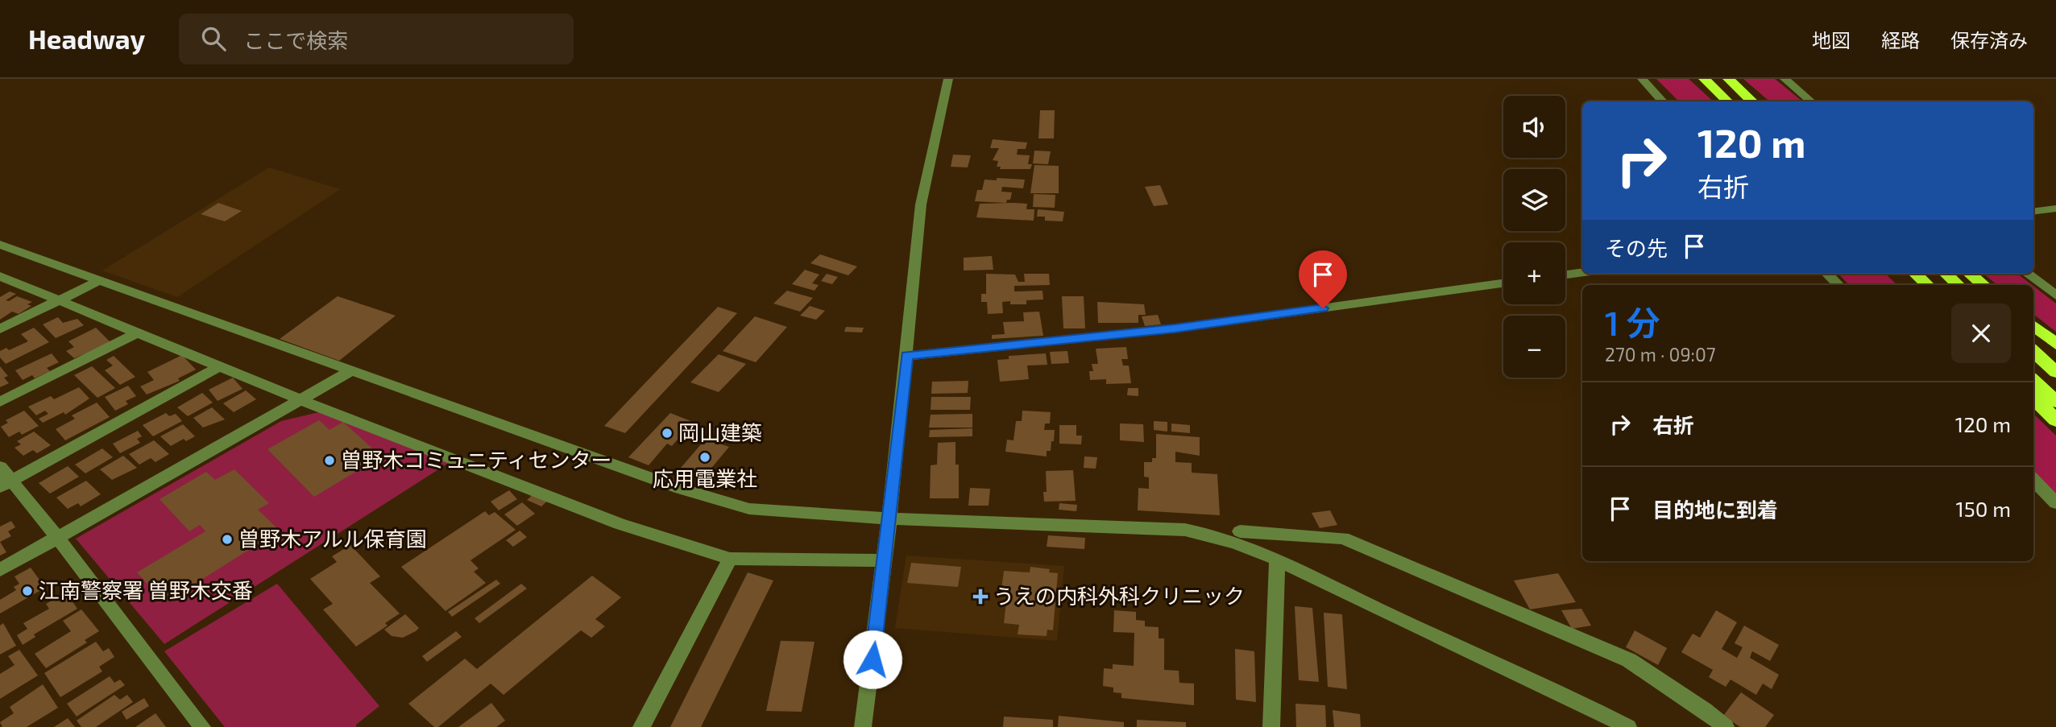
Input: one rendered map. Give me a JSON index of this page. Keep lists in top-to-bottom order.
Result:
{
  "places": {
    "other": [
      "岡山建築",
      "応用電業社",
      "曽野木コミュニティセンター",
      "曽野木アルル保育園",
      "江南警察署 曽野木交番"
    ],
    "health": ["うえの内科外科クリニック"]
  },
  "page": {
    "header": "Headway",
    "search": "ここで検索",
    "nav": ["地図", "経路", "保存済み"],
    "map_buttons": ["+", "−"],
    "turn": ["120 m", "右折"],
    "then": "その先",
    "heading": ["1 分", "270 m · 09:07"],
    "list": [
      {
        "name": "右折",
        "value": "120 m"
      },
      {
        "name": "目的地に到着",
        "value": "150 m"
      }
    ]
  }
}
